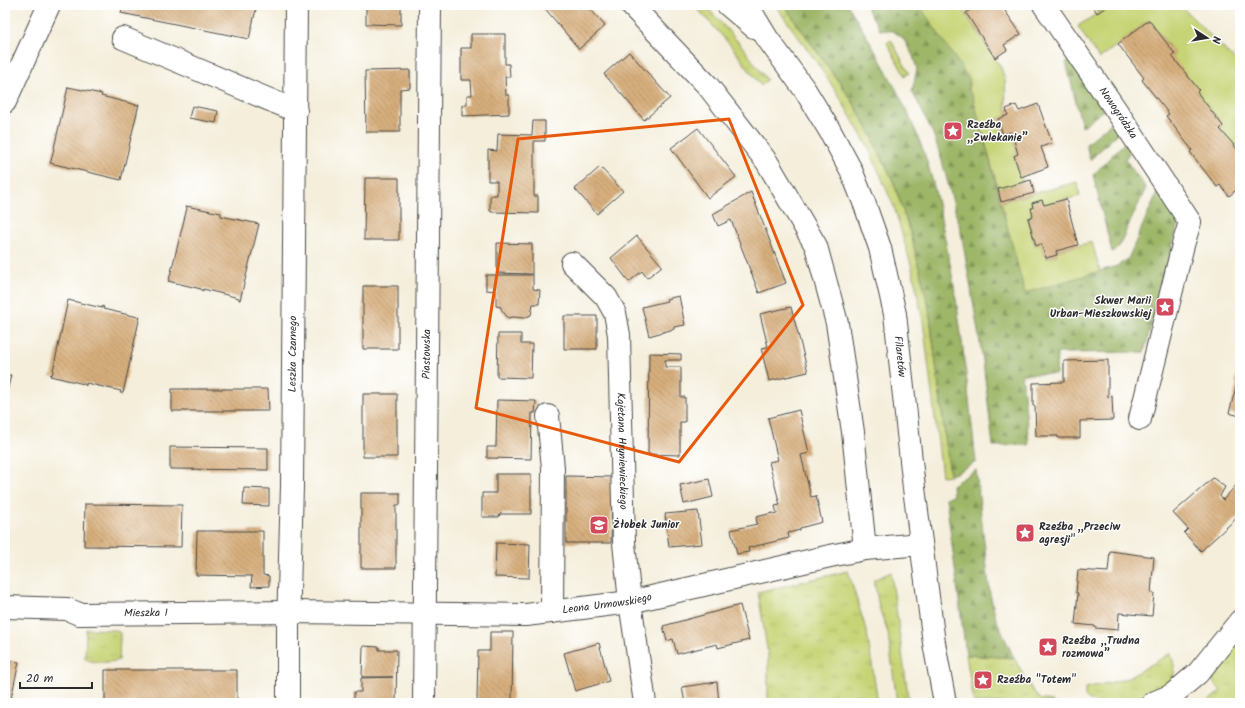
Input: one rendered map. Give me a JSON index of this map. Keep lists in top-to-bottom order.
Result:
{
  "streets": {
    "street": [
      "Nowogródzka",
      "Leszka Czarnego",
      "Piastowska",
      "Filaretów",
      "Kajetana Hryniewieckiego",
      "Leona Urmowskiego",
      "Mieszka I"
    ]
  },
  "crossings": [
    ["Leszka Czarnego", "Leona Urmowskiego"],
    ["Leszka Czarnego", "Mieszka I"],
    ["Piastowska", "Leona Urmowskiego"],
    ["Filaretów", "Leona Urmowskiego"],
    ["Kajetana Hryniewieckiego", "Leona Urmowskiego"],
    ["Leona Urmowskiego", "Mieszka I"]
  ],
  "places": {
    "place": [
      "Rzeźba „Zwlekanie”",
      "Skwer Marii Urban-Mieszkowskiej",
      "Rzeźba „Przeciw agresji\"",
      "Rzeźba „Trudna rozmowa”",
      "Rzeźba \"Totem\""
    ],
    "school or university": ["Żłobek Junior"]
  },
  "scale_bar": "20 m",
  "north": "right"
}
